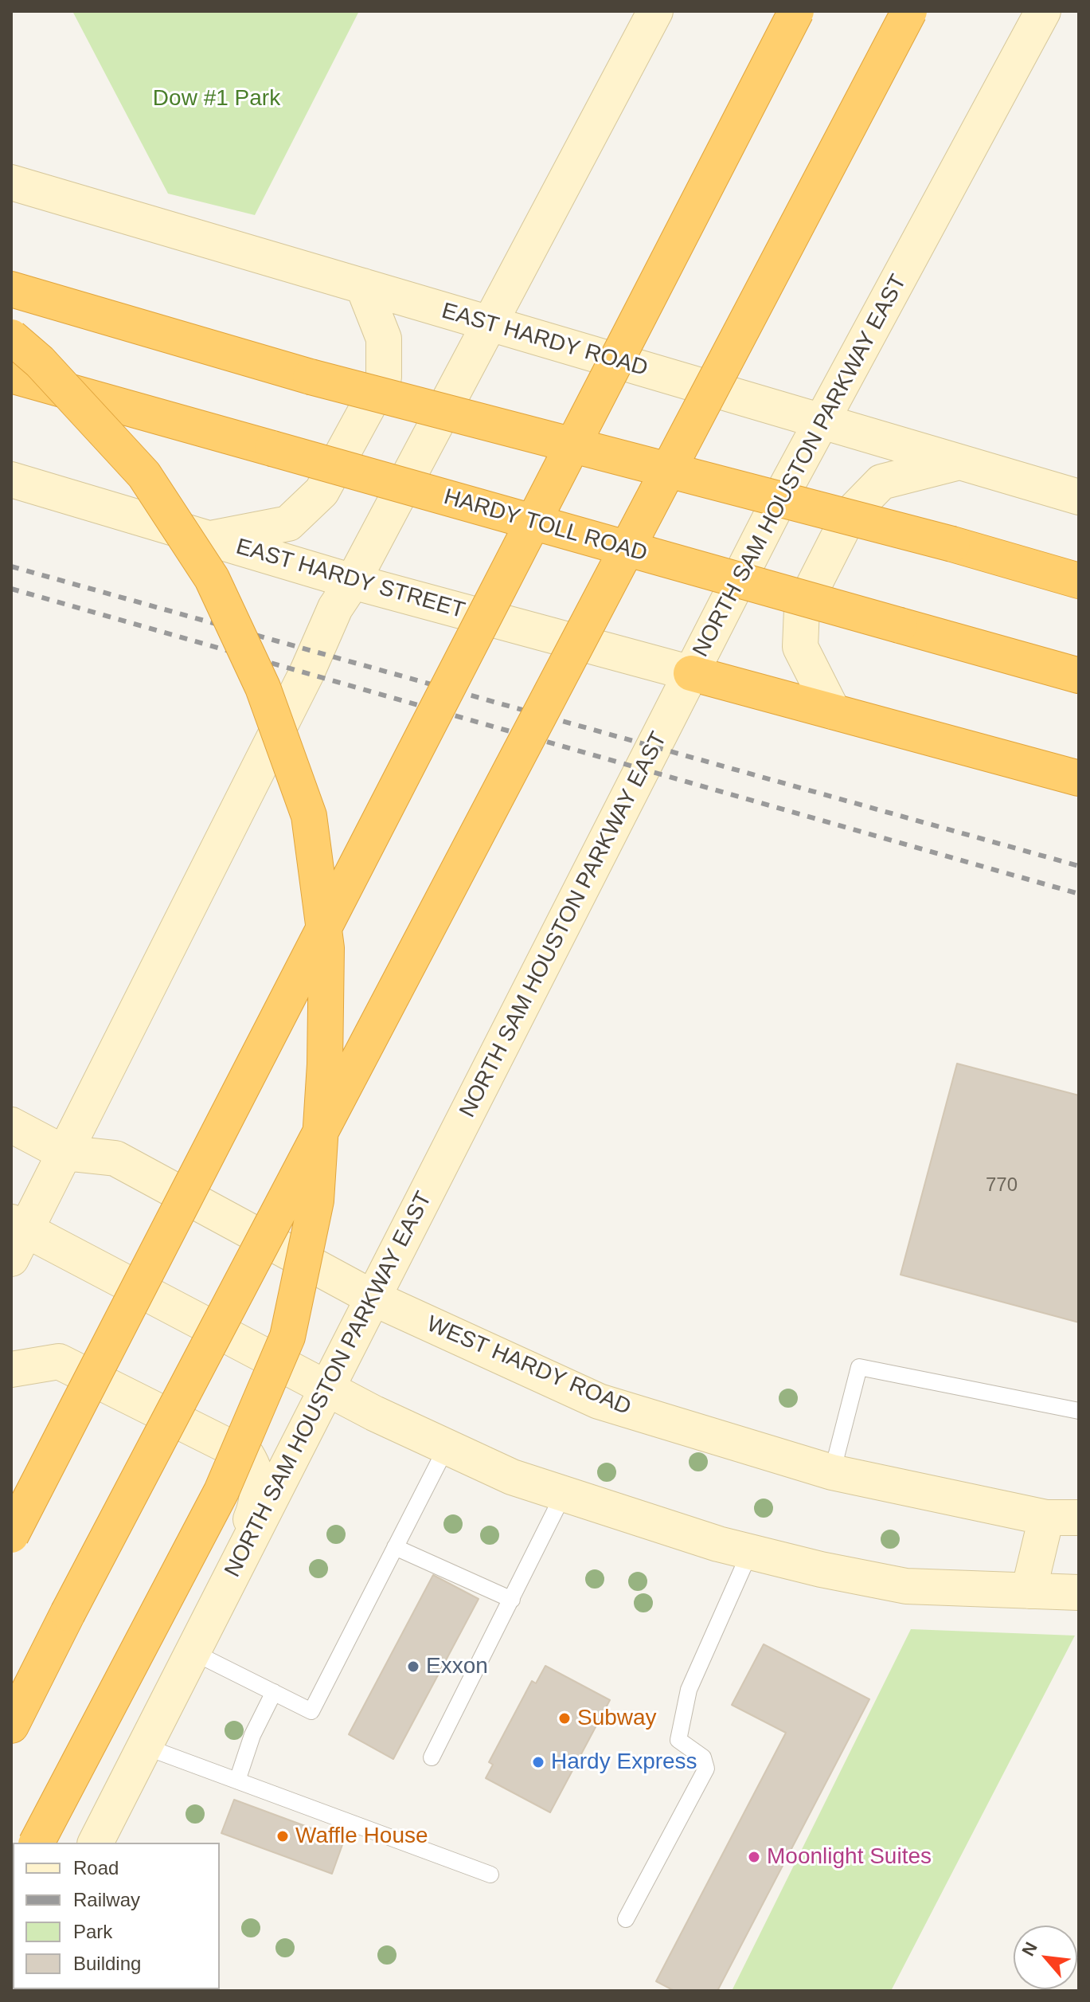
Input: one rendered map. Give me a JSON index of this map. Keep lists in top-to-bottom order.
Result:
{
  "streets": {
    "highway": ["HARDY TOLL ROAD"],
    "main road": [
      "EAST HARDY ROAD",
      "NORTH SAM HOUSTON PARKWAY EAST",
      "EAST HARDY STREET",
      "WEST HARDY ROAD"
    ]
  },
  "crossings": [
    ["EAST HARDY ROAD", "NORTH SAM HOUSTON PARKWAY EAST"],
    ["NORTH SAM HOUSTON PARKWAY EAST", "EAST HARDY STREET"],
    ["NORTH SAM HOUSTON PARKWAY EAST", "WEST HARDY ROAD"]
  ],
  "parks": ["Dow #1 Park"],
  "places": [
    "Exxon",
    "Subway",
    "Hardy Express",
    "Waffle House",
    "Moonlight Suites"
  ],
  "house_numbers": ["770"],
  "legend": [
    "Road",
    "Railway",
    "Park",
    "Building"
  ],
  "north": "top left"
}
